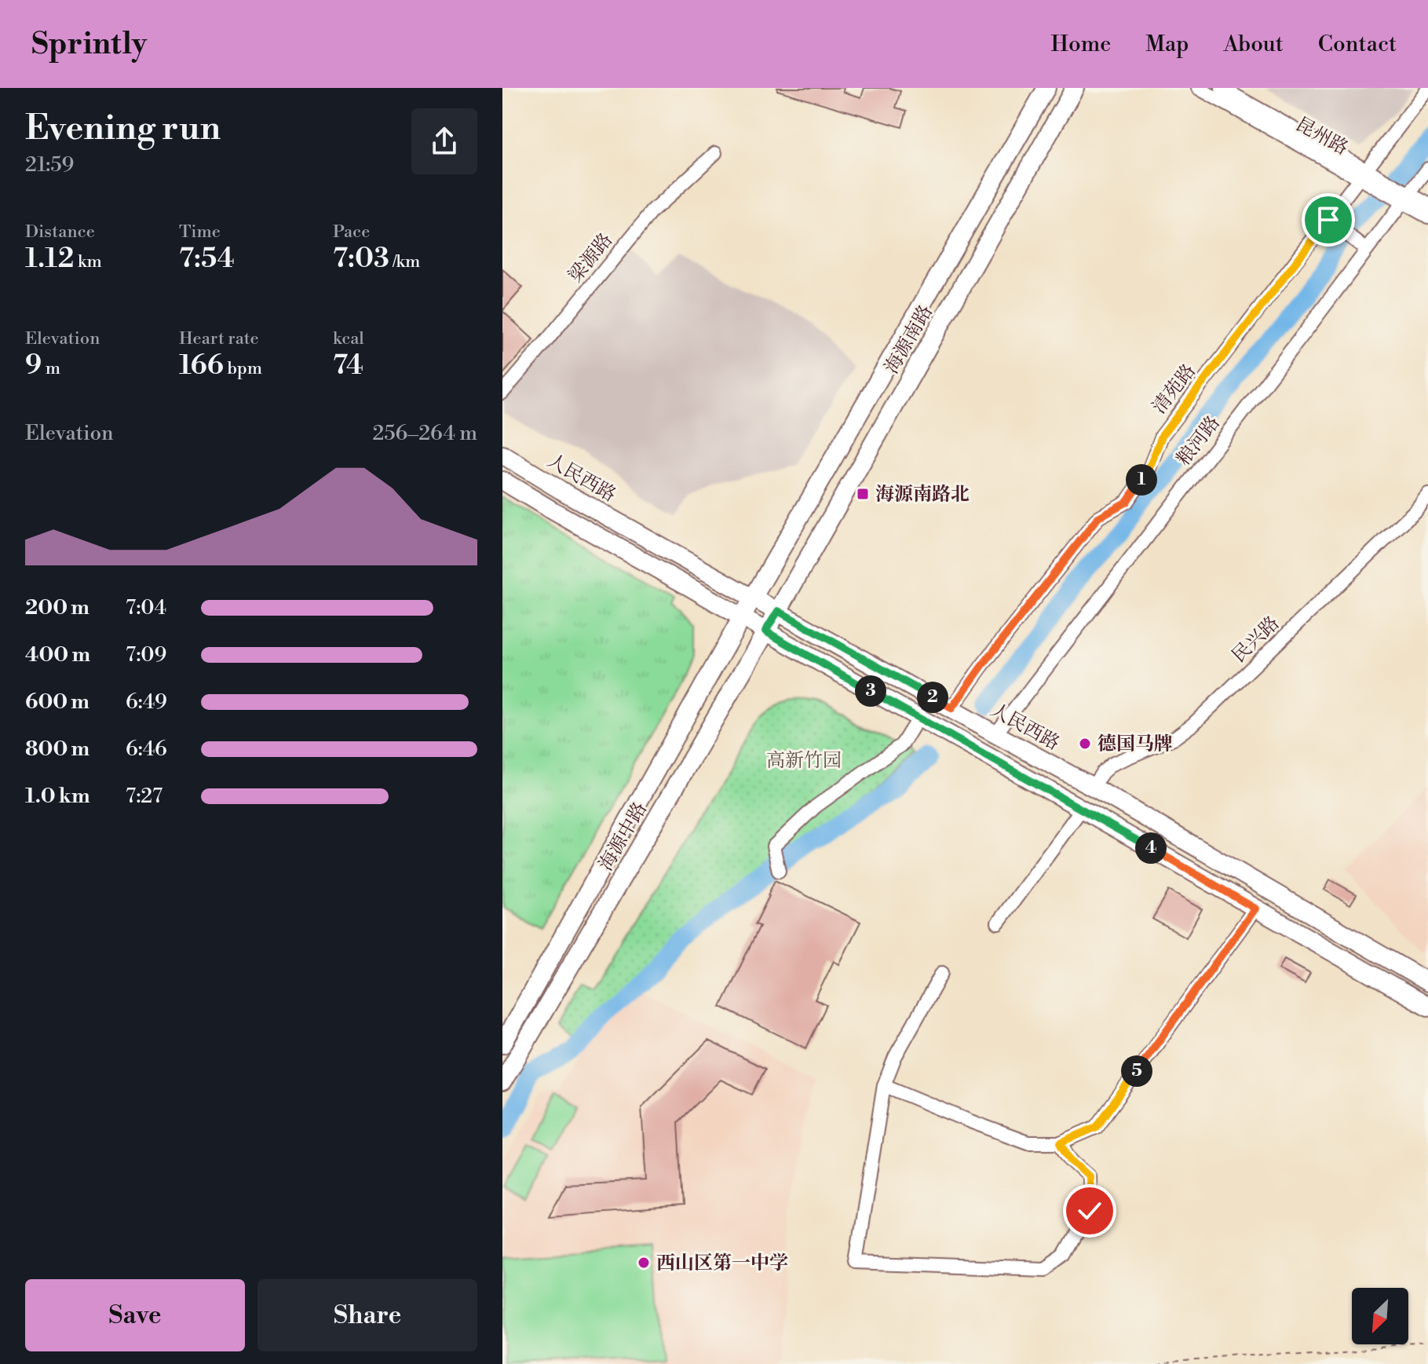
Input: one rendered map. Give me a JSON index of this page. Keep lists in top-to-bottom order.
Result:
{
  "streets": {
    "main road": ["海源南路", "人民西路", "海源中路"],
    "street": [
      "昆州路",
      "梁源路",
      "清苑路",
      "粮河路",
      "民兴路"
    ]
  },
  "crossings": [
    ["昆州路", "清苑路"],
    ["昆州路", "粮河路"],
    ["海源南路", "人民西路"],
    ["海源南路", "海源中路"],
    ["清苑路", "人民西路"],
    ["粮河路", "人民西路"],
    ["人民西路", "民兴路"],
    ["人民西路", "海源中路"]
  ],
  "parks": ["高新竹园"],
  "places": {
    "transit": ["海源南路北"],
    "other": ["德国马牌", "西山区第一中学"]
  },
  "north": "bottom left",
  "page": {
    "header": "Sprintly",
    "nav": [
      "Home",
      "Map",
      "About",
      "Contact"
    ],
    "heading": ["Evening run", "21:59"],
    "stats": [
      ["Distance", "1.12 km"],
      ["Time", "7:54"],
      ["Pace", "7:03 /km"],
      ["Elevation", "9 m"],
      ["Heart rate", "166 bpm"],
      ["kcal", "74"]
    ],
    "chart": ["Elevation", "256–264 m"],
    "pins": [
      "1",
      "3",
      "2",
      "4",
      "5"
    ],
    "list": [
      {
        "name": "200 m",
        "note": "7:04"
      },
      {
        "name": "400 m",
        "note": "7:09"
      },
      {
        "name": "600 m",
        "note": "6:49"
      },
      {
        "name": "800 m",
        "note": "6:46"
      },
      {
        "name": "1.0 km",
        "note": "7:27"
      }
    ],
    "buttons": ["Save", "Share"]
  }
}
